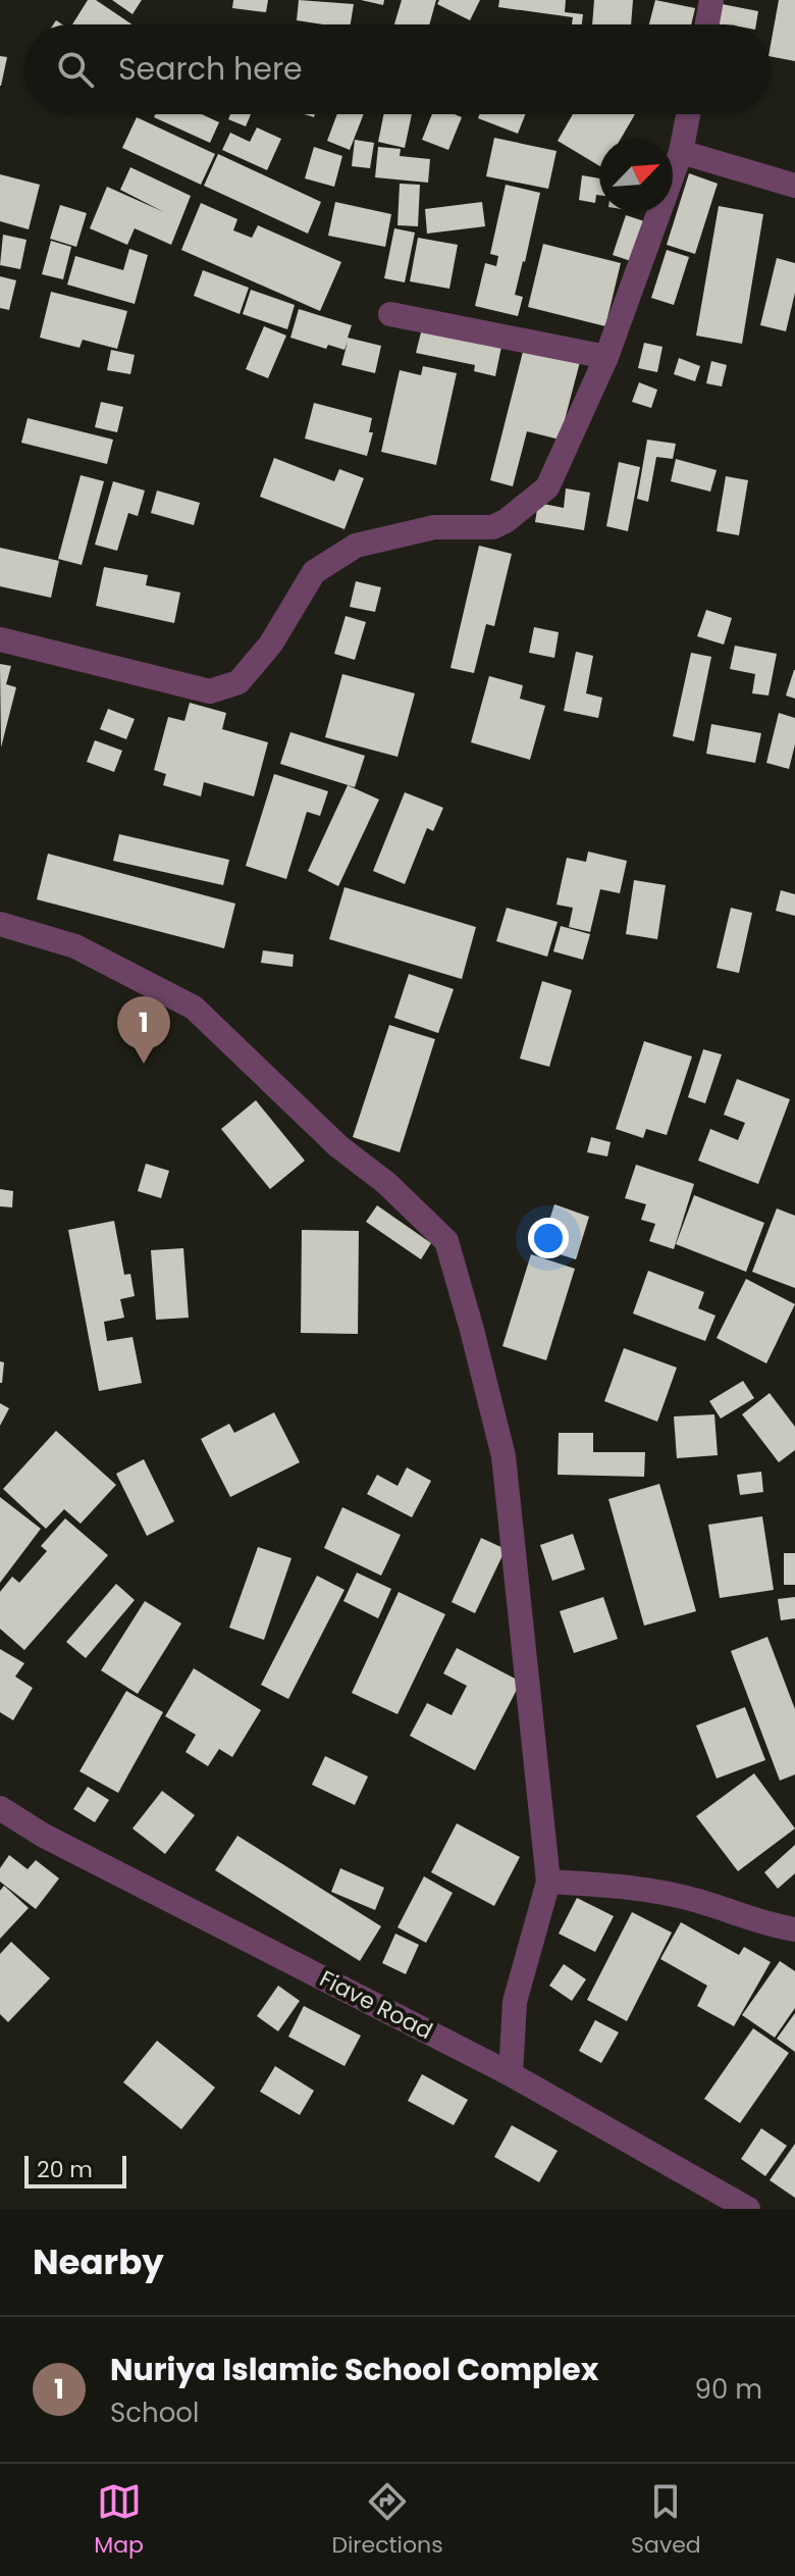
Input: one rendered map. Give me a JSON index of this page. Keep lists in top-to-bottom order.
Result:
{
  "streets": {
    "street": ["Fiave Road"]
  },
  "scale_bar": "20 m",
  "north": "top right",
  "page": {
    "search": "Search here",
    "pins": "1",
    "scale": "20 m",
    "heading": "Nearby",
    "list": [
      {
        "mark": "1",
        "name": "Nuriya Islamic School Complex",
        "note": "School",
        "value": "90 m"
      }
    ],
    "nav": ["Map", "Directions", "Saved"]
  }
}
